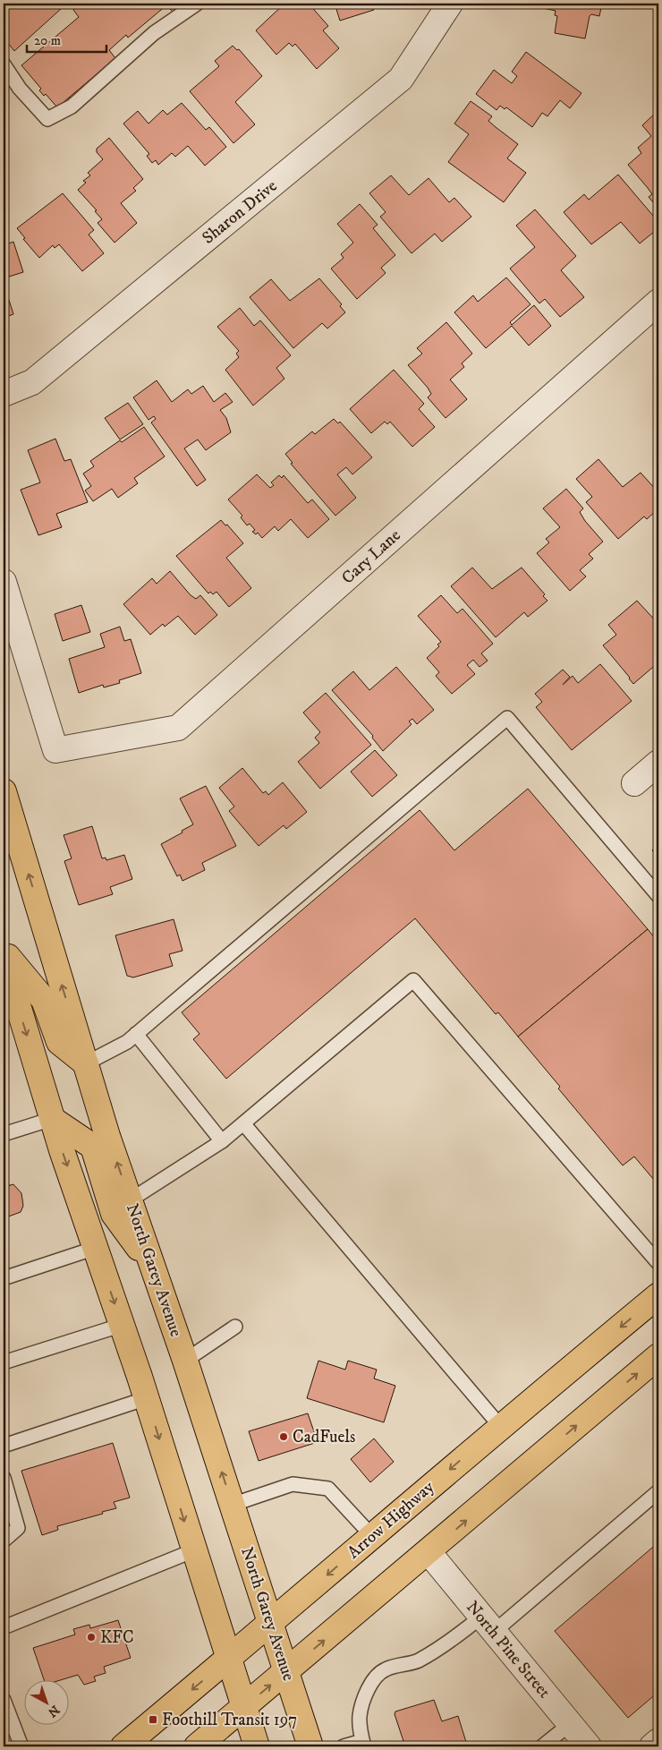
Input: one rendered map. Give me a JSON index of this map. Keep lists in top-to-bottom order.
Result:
{
  "streets": {
    "main road": ["North Garey Avenue", "Arrow Highway"],
    "street": ["Sharon Drive", "Cary Lane", "North Pine Street"]
  },
  "crossings": [
    ["North Garey Avenue", "Arrow Highway"]
  ],
  "places": {
    "other": ["CadFuels", "KFC"],
    "transit": ["Foothill Transit 197"]
  },
  "scale_bar": "20 m",
  "north": "bottom right"
}
